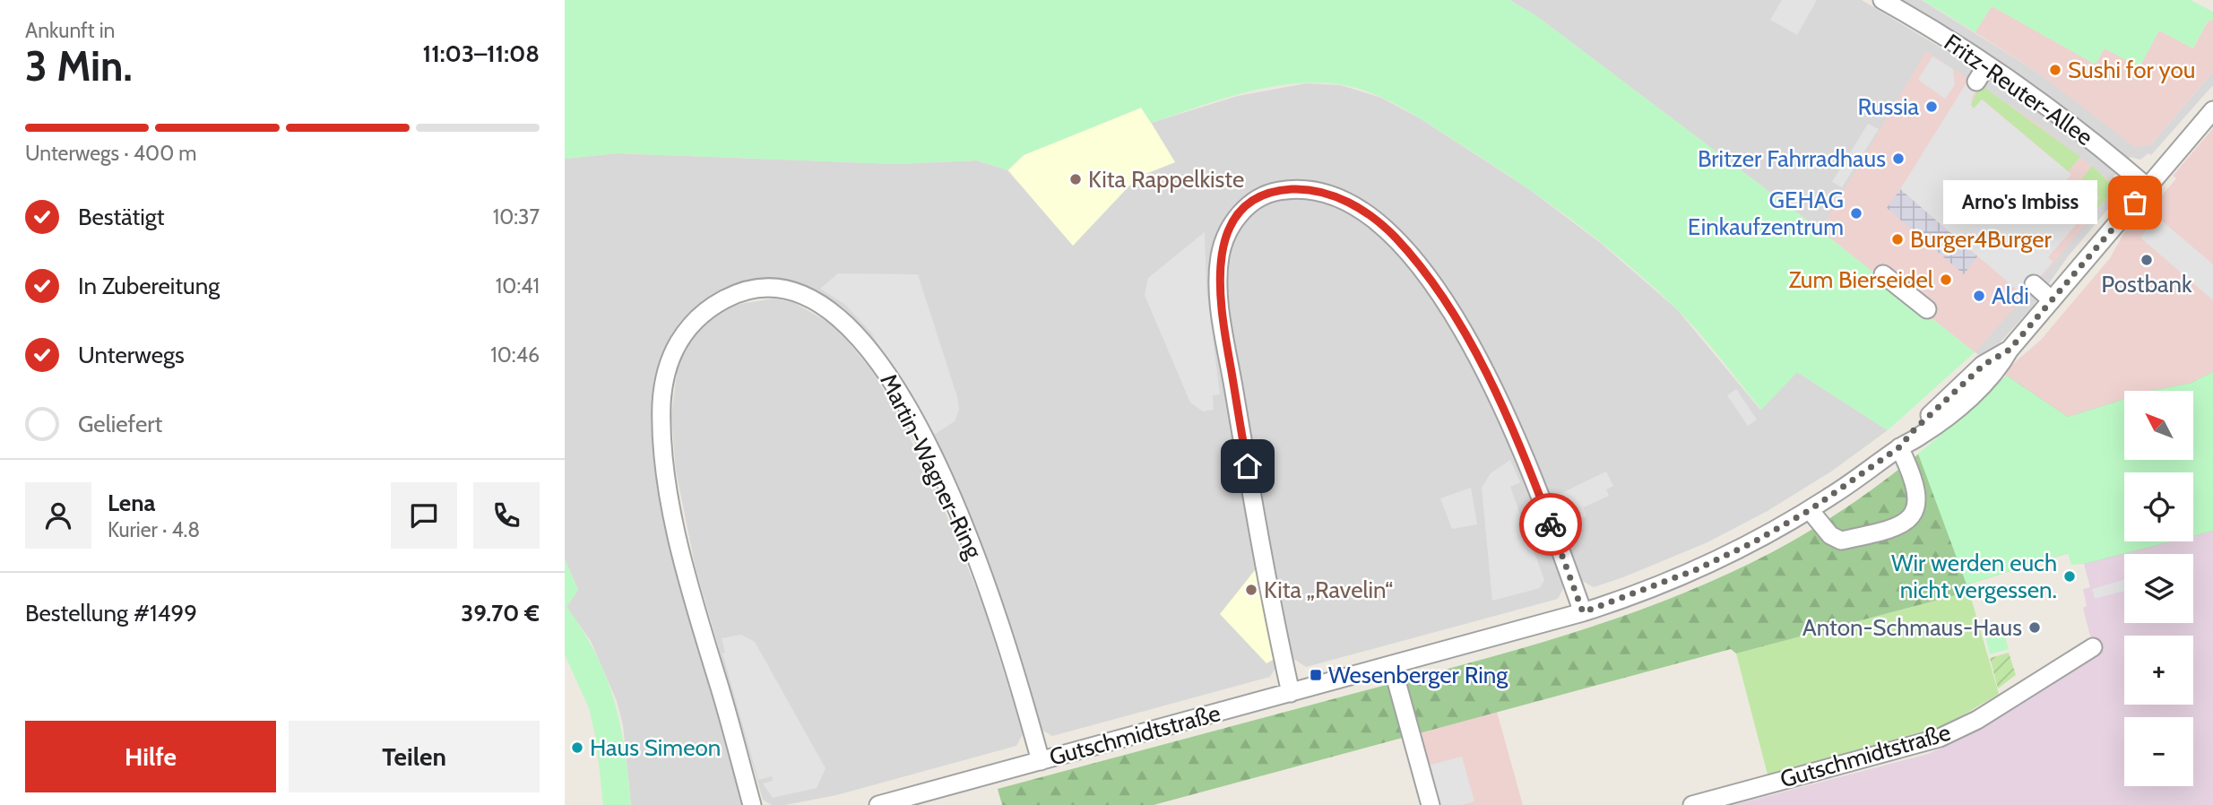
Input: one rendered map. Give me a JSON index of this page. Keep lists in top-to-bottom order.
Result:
{
  "streets": {
    "street": ["Fritz-Reuter-Allee", "Martin-Wagner-Ring", "Gutschmidtstraße"]
  },
  "crossings": [
    ["Fritz-Reuter-Allee", "Gutschmidtstraße"],
    ["Martin-Wagner-Ring", "Gutschmidtstraße"]
  ],
  "places": {
    "other": [
      "Sushi for you",
      "Russia",
      "Britzer Fahrradhaus",
      "Kita Rappelkiste",
      "Arno's Imbiss",
      "GEHAG Einkaufzentrum",
      "Burger4Burger",
      "Postbank",
      "Zum Bierseidel",
      "Aldi",
      "Wir werden euch nicht vergessen.",
      "Kita „Ravelin“",
      "Anton-Schmaus-Haus",
      "Haus Simeon"
    ],
    "transit": ["Wesenberger Ring"]
  },
  "north": "top left",
  "page": {
    "heading": ["3 Min.", "Ankunft in", "11:03–11:08"],
    "panel": [
      "Lena",
      "Kurier · 4.8",
      "Bestellung #1499",
      "39.70 €"
    ],
    "bar": "Unterwegs · 400 m",
    "bubble": "Arno's Imbiss",
    "list": [
      ["Bestätigt", "10:37"],
      ["In Zubereitung", "10:41"],
      ["Unterwegs", "10:46"],
      "Geliefert"
    ],
    "map_buttons": ["+", "−"],
    "buttons": ["Hilfe", "Teilen"]
  }
}
